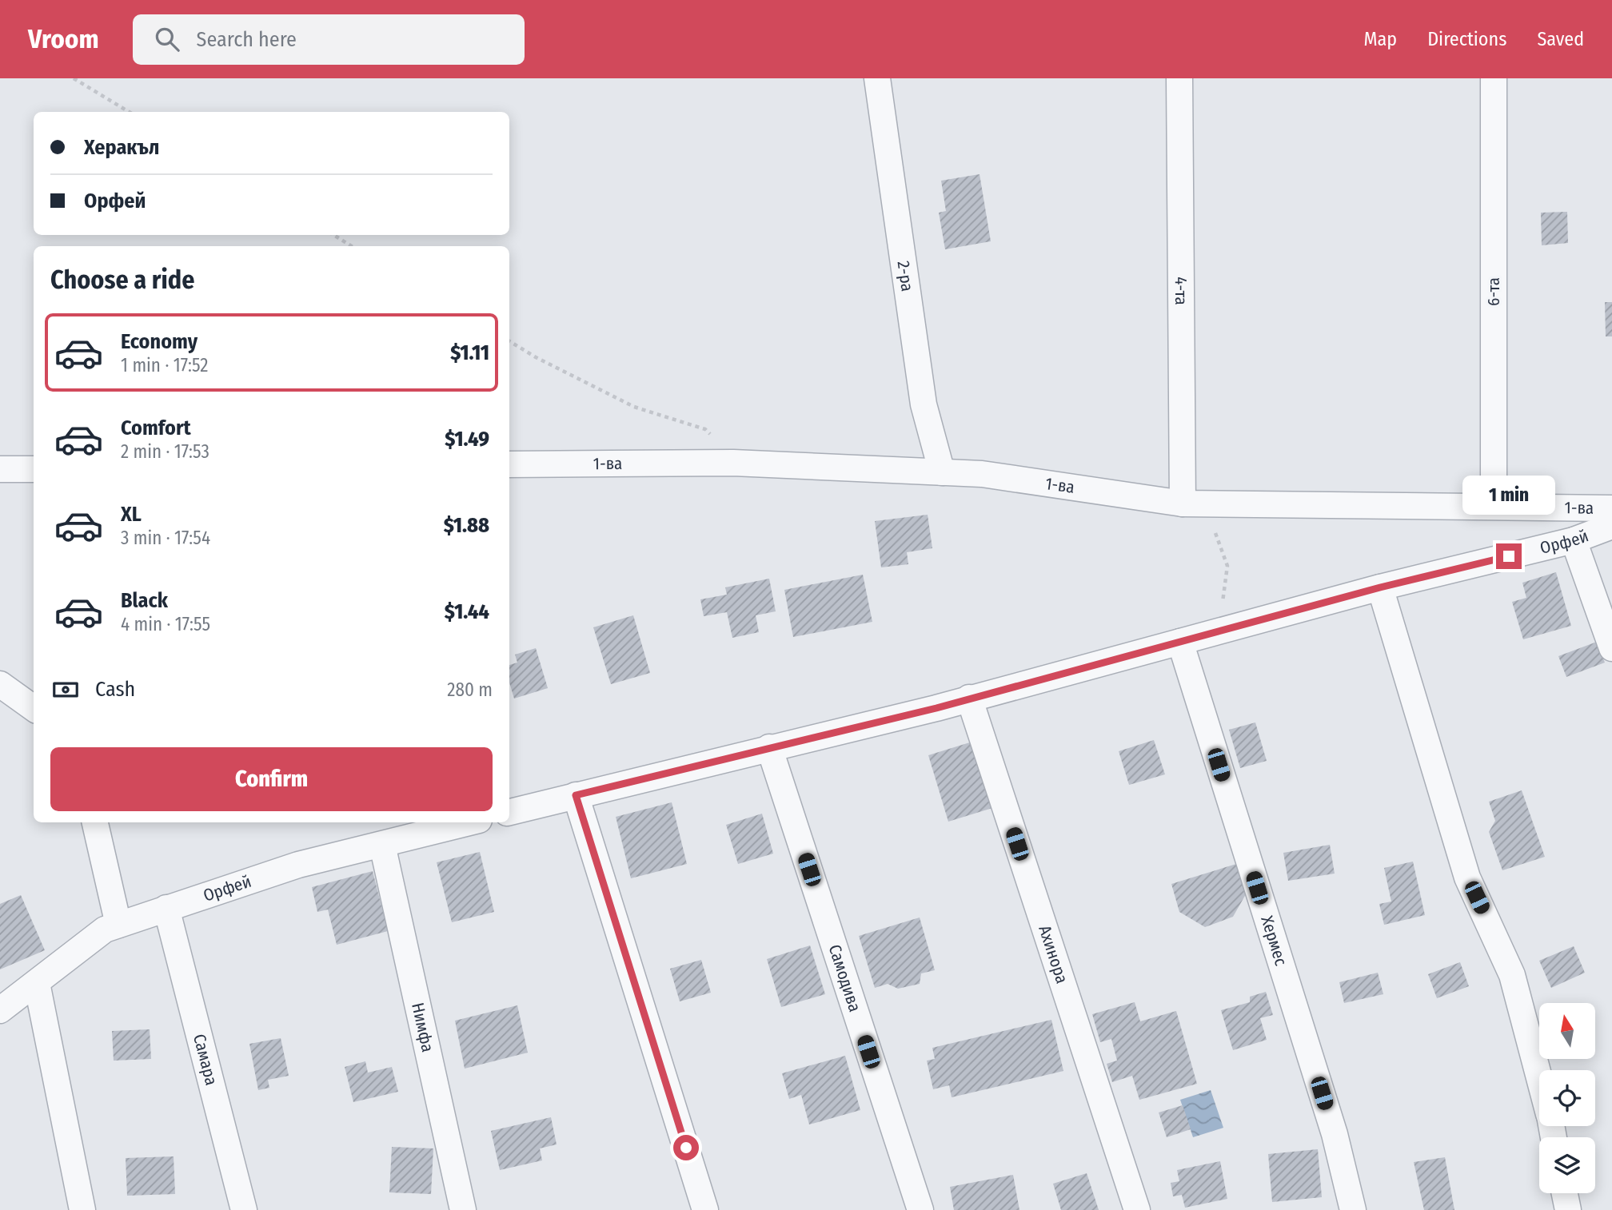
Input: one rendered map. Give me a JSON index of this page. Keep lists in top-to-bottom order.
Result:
{
  "streets": {
    "street": [
      "2-ра",
      "4-та",
      "6-та",
      "1-ва",
      "Орфей",
      "Хермес",
      "Ахинора",
      "Самодива",
      "Нимфа",
      "Самара"
    ]
  },
  "crossings": [
    ["2-ра", "1-ва"],
    ["4-та", "1-ва"],
    ["6-та", "1-ва"],
    ["Орфей", "Хермес"],
    ["Орфей", "Ахинора"],
    ["Орфей", "Самодива"],
    ["Орфей", "Нимфа"],
    ["Орфей", "Самара"]
  ],
  "north": "top",
  "page": {
    "header": "Vroom",
    "search": "Search here",
    "nav": ["Map", "Directions", "Saved"],
    "banner": ["Херакъл", "Орфей"],
    "heading": "Choose a ride",
    "list": [
      {
        "name": "Economy",
        "note": "1 min · 17:52",
        "value": "$1.11"
      },
      {
        "name": "Comfort",
        "note": "2 min · 17:53",
        "value": "$1.49"
      },
      {
        "name": "XL",
        "note": "3 min · 17:54",
        "value": "$1.88"
      },
      {
        "name": "Black",
        "note": "4 min · 17:55",
        "value": "$1.44"
      }
    ],
    "bubble": "1 min",
    "pay": ["Cash", "280 m"],
    "buttons": "Confirm"
  }
}
